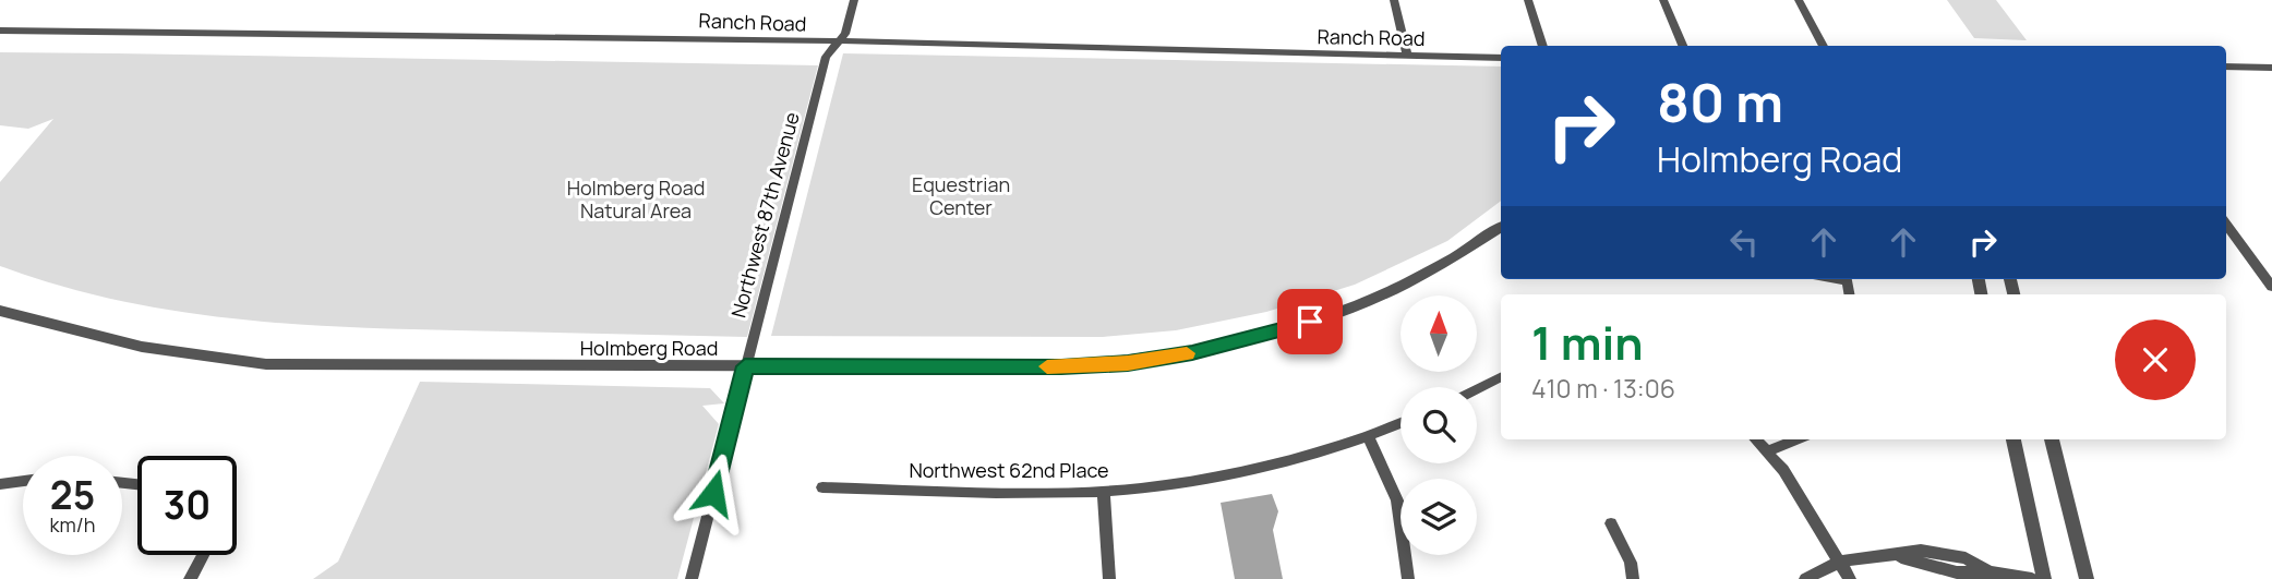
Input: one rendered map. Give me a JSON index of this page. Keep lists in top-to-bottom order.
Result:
{
  "streets": {
    "street": [
      "Ranch Road",
      "Northwest 87th Avenue",
      "Holmberg Road",
      "Northwest 62nd Place"
    ]
  },
  "crossings": [
    ["Ranch Road", "Northwest 87th Avenue"],
    ["Northwest 87th Avenue", "Holmberg Road"]
  ],
  "parks": ["Equestrian Center", "Holmberg Road Natural Area"],
  "north": "top",
  "page": {
    "turn": ["80 m", "Holmberg Road"],
    "heading": ["1 min", "410 m · 13:06"],
    "speed": "25 km/h",
    "limit": "30"
  }
}
